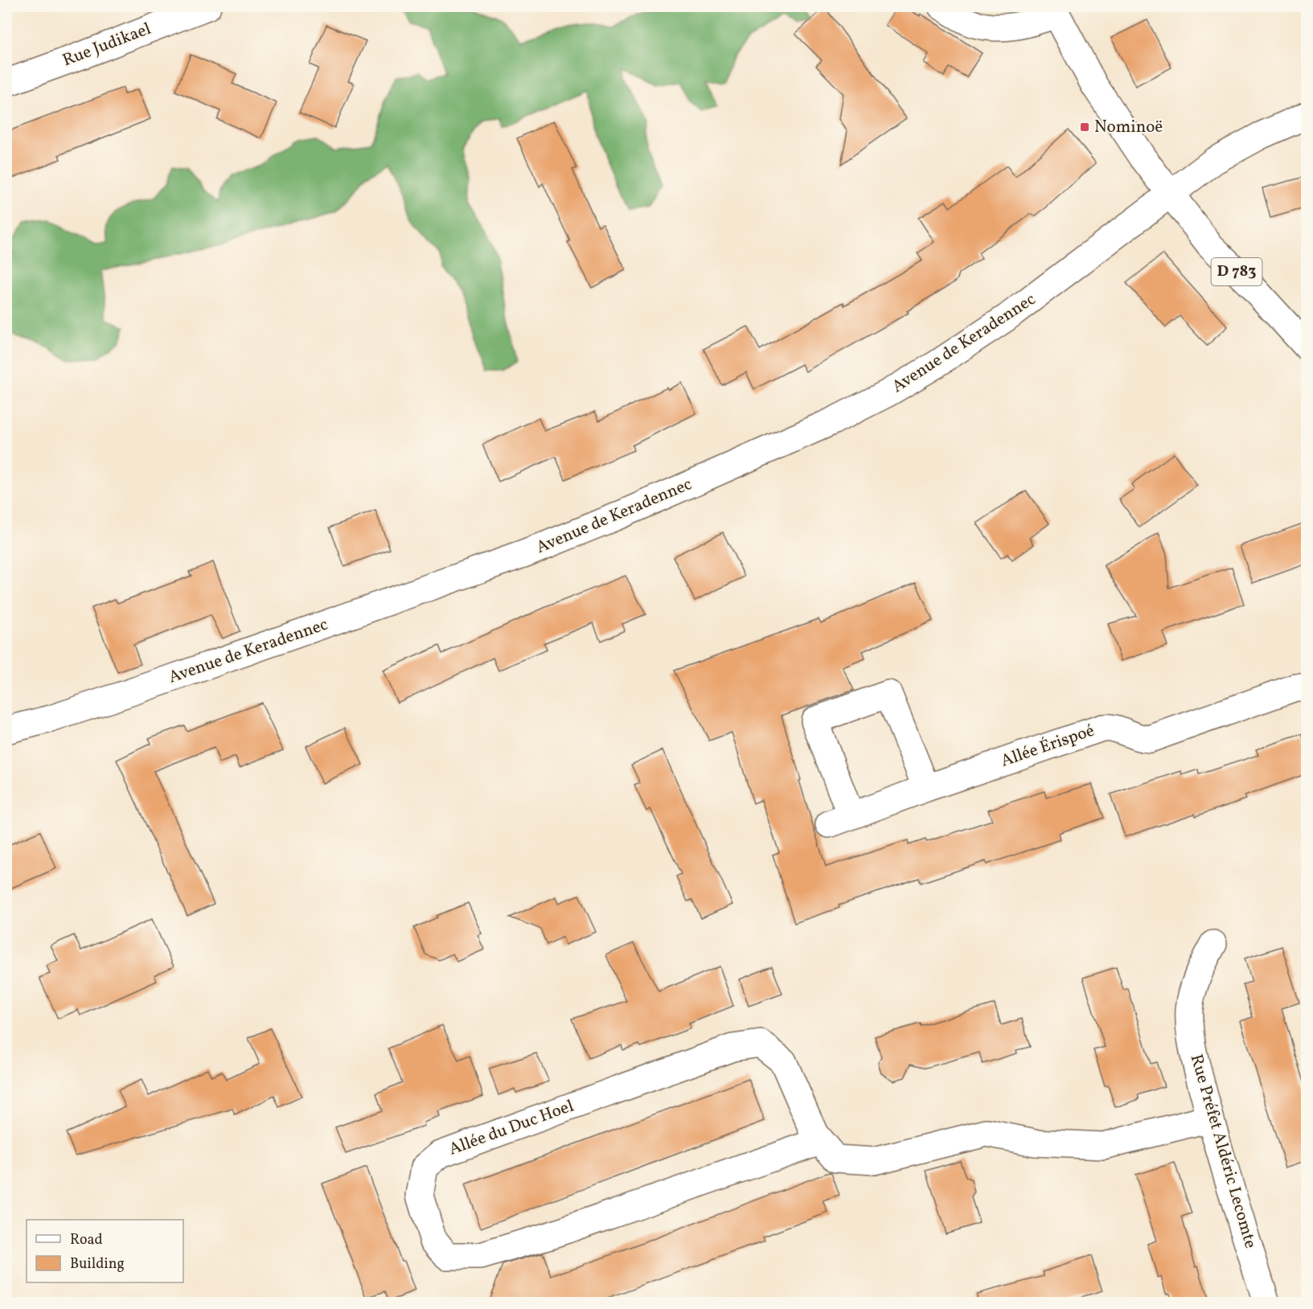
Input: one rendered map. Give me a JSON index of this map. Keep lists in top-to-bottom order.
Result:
{
  "streets": {
    "street": [
      "Rue Judikael",
      "D 783",
      "Avenue de Keradennec",
      "Allée Érispoé",
      "Allée du Duc Hoel",
      "Rue Préfet Aldéric Lecomte"
    ]
  },
  "crossings": [
    ["D 783", "Avenue de Keradennec"],
    ["Allée du Duc Hoel", "Rue Préfet Aldéric Lecomte"]
  ],
  "places": {
    "transit": ["Nominoë"]
  },
  "legend": ["Road", "Building"]
}
